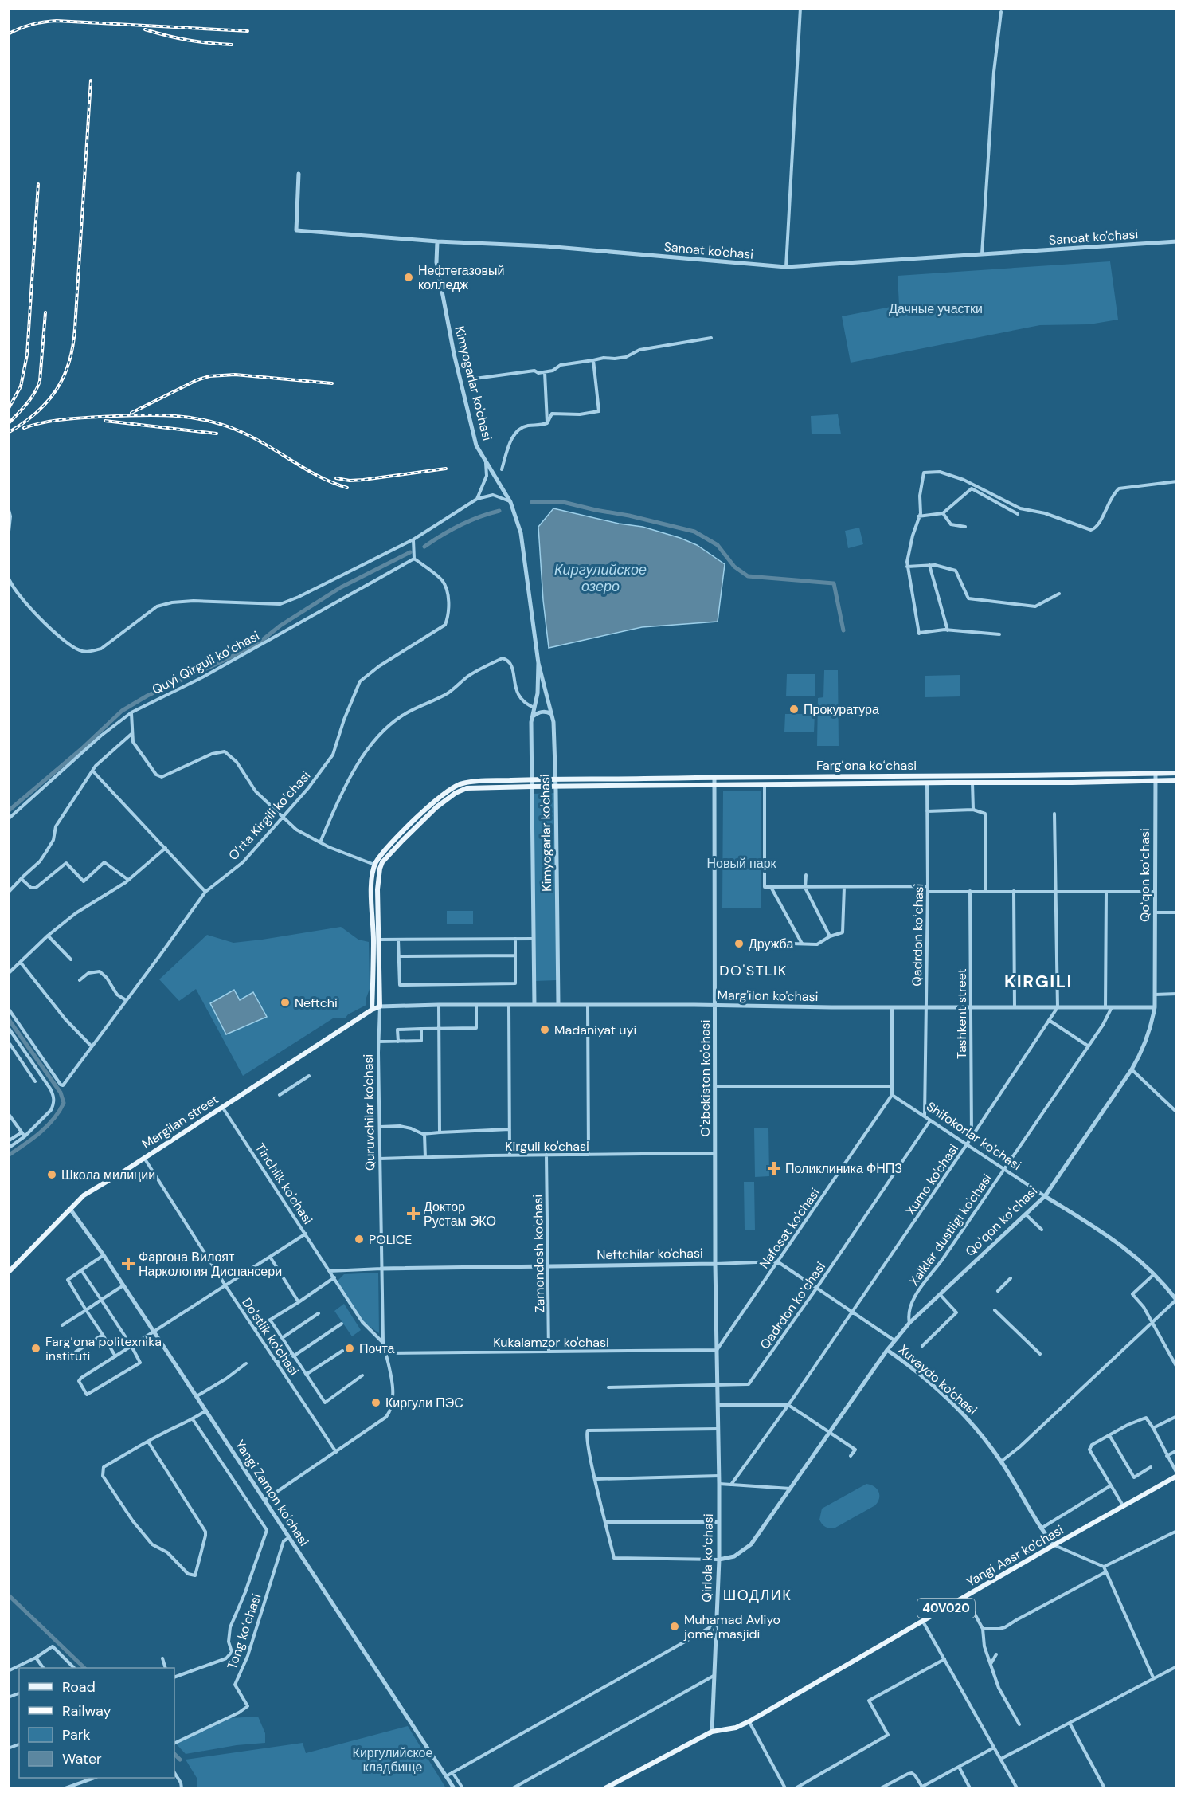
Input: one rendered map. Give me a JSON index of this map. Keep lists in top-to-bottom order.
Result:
{
  "streets": {
    "main road": [
      "Fargʻona koʻchasi",
      "Quruvchilar ko'chasi",
      "Margilan street",
      "Yangi Aasr ko'chasi",
      "40V020"
    ],
    "street": [
      "Sanoat ko'chasi",
      "Kimyogarlar ko'chasi",
      "Quyi Qirguli koʻchasi",
      "Oʻrta Kirgili koʻchasi",
      "Qoʻqon koʻchasi",
      "Qadrdon koʻchasi",
      "Marg'ilon ko'chasi",
      "Tashkent street",
      "O'zbekiston ko'chasi",
      "Shifokorlar ko'chasi",
      "Kirguli ko'chasi",
      "Xumo ko'chasi",
      "Tinchlik ko'chasi",
      "Nafosat ko'chasi",
      "Xalklar dustligi ko'chasi",
      "Zamondosh ko'chasi",
      "Neftchilar ko'chasi",
      "Do'stlik ko'chasi",
      "Kukalamzor ko'chasi",
      "Xuvaydo ko'chasi",
      "Yangi Zamon ko'chasi",
      "Qirlola koʻchasi",
      "Tong koʻchasi"
    ]
  },
  "crossings": [
    ["Sanoat ko'chasi", "Kimyogarlar ko'chasi"],
    ["Kimyogarlar ko'chasi", "Fargʻona koʻchasi"],
    ["Kimyogarlar ko'chasi", "Marg'ilon ko'chasi"],
    ["Kimyogarlar ko'chasi", "Quruvchilar ko'chasi"],
    ["Quyi Qirguli koʻchasi", "Oʻrta Kirgili koʻchasi"],
    ["Fargʻona koʻchasi", "Qoʻqon koʻchasi"],
    ["Fargʻona koʻchasi", "Qadrdon koʻchasi"],
    ["Fargʻona koʻchasi", "O'zbekiston ko'chasi"],
    ["Fargʻona koʻchasi", "Quruvchilar ko'chasi"],
    ["Qoʻqon koʻchasi", "Marg'ilon ko'chasi"],
    ["Qoʻqon koʻchasi", "Shifokorlar ko'chasi"],
    ["Qoʻqon koʻchasi", "Xalklar dustligi ko'chasi"],
    ["Qoʻqon koʻchasi", "Xuvaydo ko'chasi"],
    ["Qoʻqon koʻchasi", "Qirlola koʻchasi"],
    ["Qadrdon koʻchasi", "Marg'ilon ko'chasi"],
    ["Qadrdon koʻchasi", "Shifokorlar ko'chasi"],
    ["Qadrdon koʻchasi", "Qirlola koʻchasi"],
    ["Marg'ilon ko'chasi", "Tashkent street"],
    ["Marg'ilon ko'chasi", "O'zbekiston ko'chasi"],
    ["Marg'ilon ko'chasi", "Quruvchilar ko'chasi"],
    ["Marg'ilon ko'chasi", "Margilan street"],
    ["Marg'ilon ko'chasi", "Xumo ko'chasi"],
    ["Marg'ilon ko'chasi", "Xalklar dustligi ko'chasi"],
    ["Tashkent street", "Xumo ko'chasi"],
    ["O'zbekiston ko'chasi", "Kirguli ko'chasi"],
    ["O'zbekiston ko'chasi", "Neftchilar ko'chasi"],
    ["O'zbekiston ko'chasi", "Qirlola koʻchasi"],
    ["Quruvchilar ko'chasi", "Margilan street"],
    ["Quruvchilar ko'chasi", "Kirguli ko'chasi"],
    ["Quruvchilar ko'chasi", "Tinchlik ko'chasi"],
    ["Quruvchilar ko'chasi", "Neftchilar ko'chasi"],
    ["Quruvchilar ko'chasi", "Do'stlik ko'chasi"],
    ["Quruvchilar ko'chasi", "Kukalamzor ko'chasi"],
    ["Quruvchilar ko'chasi", "Yangi Zamon ko'chasi"],
    ["Margilan street", "Tinchlik ko'chasi"],
    ["Margilan street", "Do'stlik ko'chasi"],
    ["Margilan street", "Yangi Zamon ko'chasi"],
    ["Shifokorlar ko'chasi", "Xumo ko'chasi"],
    ["Shifokorlar ko'chasi", "Nafosat ko'chasi"],
    ["Shifokorlar ko'chasi", "Xalklar dustligi ko'chasi"],
    ["Kirguli ko'chasi", "Zamondosh ko'chasi"],
    ["Nafosat ko'chasi", "Neftchilar ko'chasi"],
    ["Nafosat ko'chasi", "Kukalamzor ko'chasi"],
    ["Nafosat ko'chasi", "Qirlola koʻchasi"],
    ["Zamondosh ko'chasi", "Neftchilar ko'chasi"],
    ["Zamondosh ko'chasi", "Kukalamzor ko'chasi"],
    ["Neftchilar ko'chasi", "Qirlola koʻchasi"],
    ["Kukalamzor ko'chasi", "Qirlola koʻchasi"],
    ["Xuvaydo ko'chasi", "Yangi Aasr ko'chasi"],
    ["Yangi Zamon ko'chasi", "Tong koʻchasi"],
    ["Yangi Aasr ko'chasi", "Qirlola koʻchasi"],
    ["Yangi Aasr ko'chasi", "40V020"],
    ["Qirlola koʻchasi", "40V020"]
  ],
  "districts": ["DO'STLIK", "KIRGILI", "ШОДЛИК"],
  "water": ["Киргулийское озеро"],
  "parks": ["Дачные участки", "Новый парк", "Киргулийское кладбище"],
  "places": {
    "other": [
      "Нефтегазовый колледж",
      "Прокуратура",
      "Дружба",
      "Neftchi",
      "Madaniyat uyi",
      "Школа милиции",
      "POLICE",
      "Fargʻona politexnika instituti",
      "Почта",
      "Киргули ПЭС",
      "Muhamad Avliyo jome' masjidi"
    ],
    "health": ["Поликлиника ФНПЗ", "Доктор Рустам ЭКО", "Фаргона Вилоят Наркология Диспансери"]
  },
  "legend": [
    "Road",
    "Railway",
    "Park",
    "Water"
  ]
}
